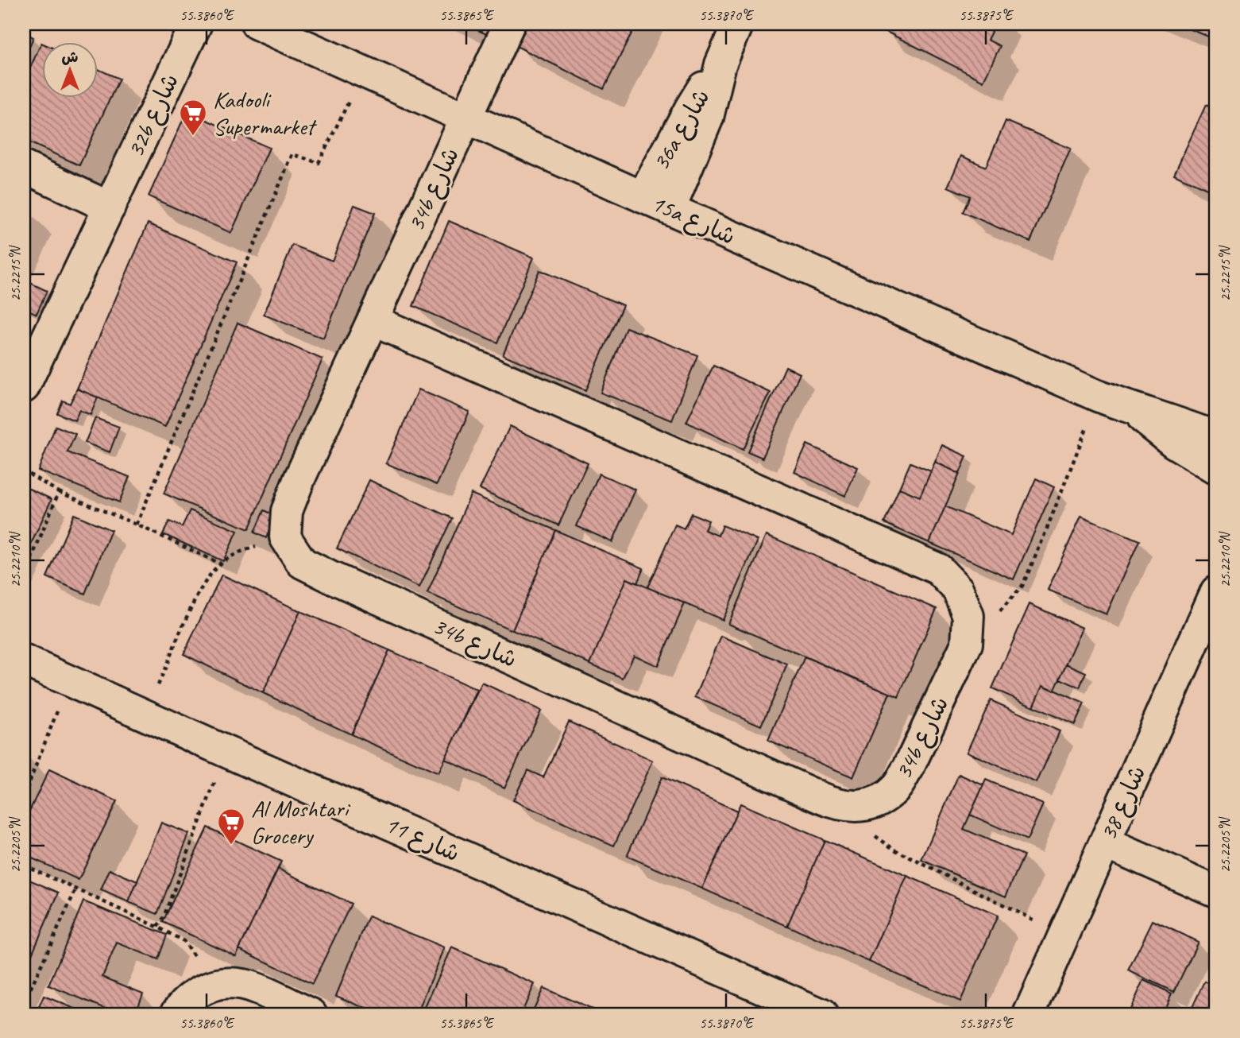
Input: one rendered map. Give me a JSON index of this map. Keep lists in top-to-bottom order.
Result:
{
  "streets": {
    "street": [
      "32b شارع",
      "36a شارع",
      "34b شارع",
      "15a شارع",
      "شارع 38",
      "شارع 11"
    ]
  },
  "crossings": [
    ["36a شارع", "15a شارع"],
    ["34b شارع", "15a شارع"]
  ],
  "places": {
    "supermarket": ["Kadooli Supermarket", "Al Moshtari Grocery"]
  },
  "north": "top",
  "coordinates": [
    "55.3860°E",
    "55.3865°E",
    "55.3870°E",
    "55.3875°E",
    "25.2215°N",
    "25.2210°N",
    "25.2205°N"
  ]
}
